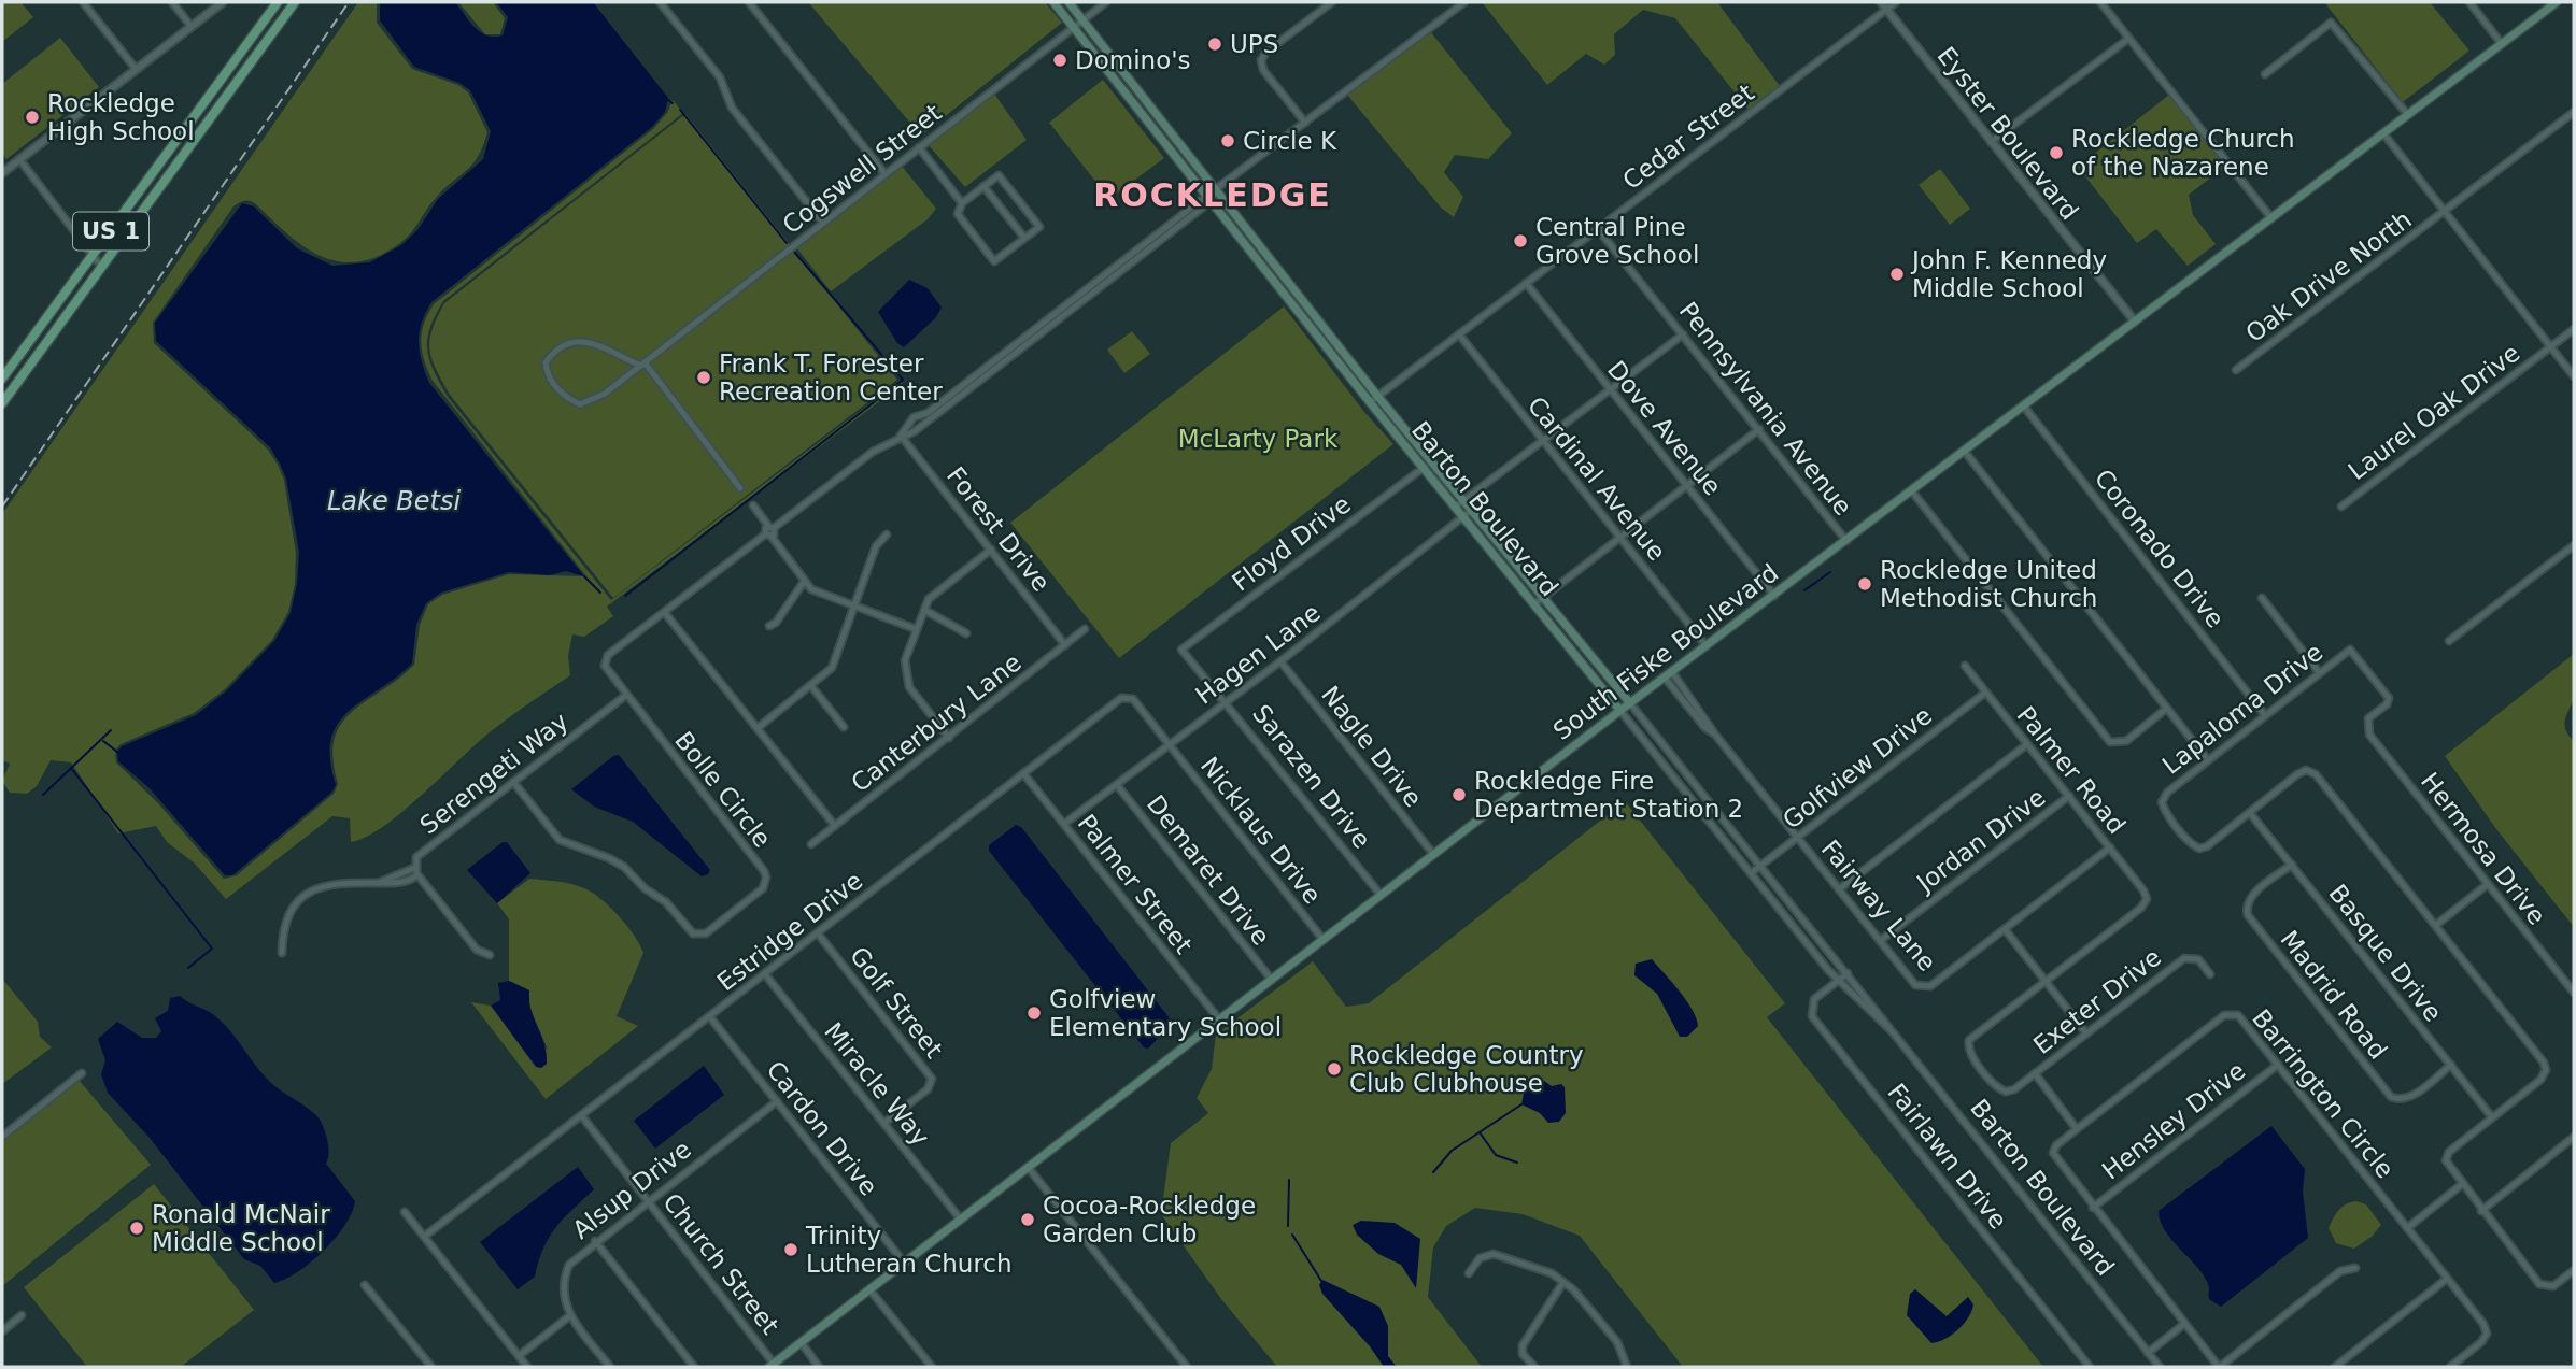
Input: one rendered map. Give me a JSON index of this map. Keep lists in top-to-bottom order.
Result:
{
  "streets": {
    "main road": ["US 1", "Barton Boulevard", "South Fiske Boulevard"],
    "street": [
      "Eyster Boulevard",
      "Cedar Street",
      "Cogswell Street",
      "Oak Drive North",
      "Pennsylvania Avenue",
      "Laurel Oak Drive",
      "Dove Avenue",
      "Cardinal Avenue",
      "Forest Drive",
      "Floyd Drive",
      "Coronado Drive",
      "Hagen Lane",
      "Lapaloma Drive",
      "Canterbury Lane",
      "Nagle Drive",
      "Golfview Drive",
      "Palmer Road",
      "Serengeti Way",
      "Sarazen Drive",
      "Bolle Circle",
      "Nicklaus Drive",
      "Jordan Drive",
      "Hermosa Drive",
      "Demaret Drive",
      "Palmer Street",
      "Fairway Lane",
      "Estridge Drive",
      "Basque Drive",
      "Madrid Road",
      "Exeter Drive",
      "Golf Street",
      "Miracle Way",
      "Barrington Circle",
      "Hensley Drive",
      "Cardon Drive",
      "Fairlawn Drive",
      "Alsup Drive",
      "Church Street"
    ]
  },
  "crossings": [
    ["Eyster Boulevard", "Cedar Street"],
    ["Eyster Boulevard", "South Fiske Boulevard"],
    ["Cedar Street", "Pennsylvania Avenue"],
    ["Cedar Street", "Dove Avenue"],
    ["Cedar Street", "Cardinal Avenue"],
    ["Cedar Street", "Barton Boulevard"],
    ["Cogswell Street", "Barton Boulevard"],
    ["Pennsylvania Avenue", "South Fiske Boulevard"],
    ["Dove Avenue", "South Fiske Boulevard"],
    ["Cardinal Avenue", "South Fiske Boulevard"],
    ["Barton Boulevard", "Floyd Drive"],
    ["Barton Boulevard", "South Fiske Boulevard"],
    ["Barton Boulevard", "Hagen Lane"],
    ["Barton Boulevard", "Golfview Drive"],
    ["Barton Boulevard", "Fairlawn Drive"],
    ["Forest Drive", "Canterbury Lane"],
    ["Floyd Drive", "Sarazen Drive"],
    ["Coronado Drive", "South Fiske Boulevard"],
    ["Coronado Drive", "Lapaloma Drive"],
    ["South Fiske Boulevard", "Nagle Drive"],
    ["South Fiske Boulevard", "Sarazen Drive"],
    ["South Fiske Boulevard", "Nicklaus Drive"],
    ["South Fiske Boulevard", "Demaret Drive"],
    ["South Fiske Boulevard", "Palmer Street"],
    ["South Fiske Boulevard", "Fairway Lane"],
    ["South Fiske Boulevard", "Miracle Way"],
    ["South Fiske Boulevard", "Cardon Drive"],
    ["South Fiske Boulevard", "Church Street"],
    ["Hagen Lane", "Nagle Drive"],
    ["Hagen Lane", "Sarazen Drive"],
    ["Hagen Lane", "Nicklaus Drive"],
    ["Hagen Lane", "Demaret Drive"],
    ["Hagen Lane", "Palmer Street"],
    ["Hagen Lane", "Estridge Drive"],
    ["Lapaloma Drive", "Hermosa Drive"],
    ["Lapaloma Drive", "Basque Drive"],
    ["Golfview Drive", "Palmer Road"],
    ["Golfview Drive", "Fairway Lane"],
    ["Palmer Road", "Jordan Drive"],
    ["Palmer Road", "Fairway Lane"],
    ["Palmer Road", "Exeter Drive"],
    ["Serengeti Way", "Bolle Circle"],
    ["Nicklaus Drive", "Estridge Drive"],
    ["Jordan Drive", "Fairway Lane"],
    ["Palmer Street", "Estridge Drive"],
    ["Estridge Drive", "Golf Street"],
    ["Estridge Drive", "Miracle Way"],
    ["Estridge Drive", "Cardon Drive"],
    ["Estridge Drive", "Church Street"],
    ["Basque Drive", "Madrid Road"],
    ["Golf Street", "Miracle Way"],
    ["Barrington Circle", "Hensley Drive"],
    ["Cardon Drive", "Alsup Drive"],
    ["Alsup Drive", "Church Street"]
  ],
  "districts": ["ROCKLEDGE"],
  "water": ["Lake Betsi"],
  "parks": ["McLarty Park"],
  "places": [
    "UPS",
    "Domino's",
    "Rockledge High School",
    "Circle K",
    "Rockledge Church of the Nazarene",
    "Central Pine Grove School",
    "John F. Kennedy Middle School",
    "Frank T. Forester Recreation Center",
    "Rockledge United Methodist Church",
    "Rockledge Fire Department Station 2",
    "Golfview Elementary School",
    "Rockledge Country Club Clubhouse",
    "Cocoa-Rockledge Garden Club",
    "Ronald McNair Middle School",
    "Trinity Lutheran Church"
  ]
}
